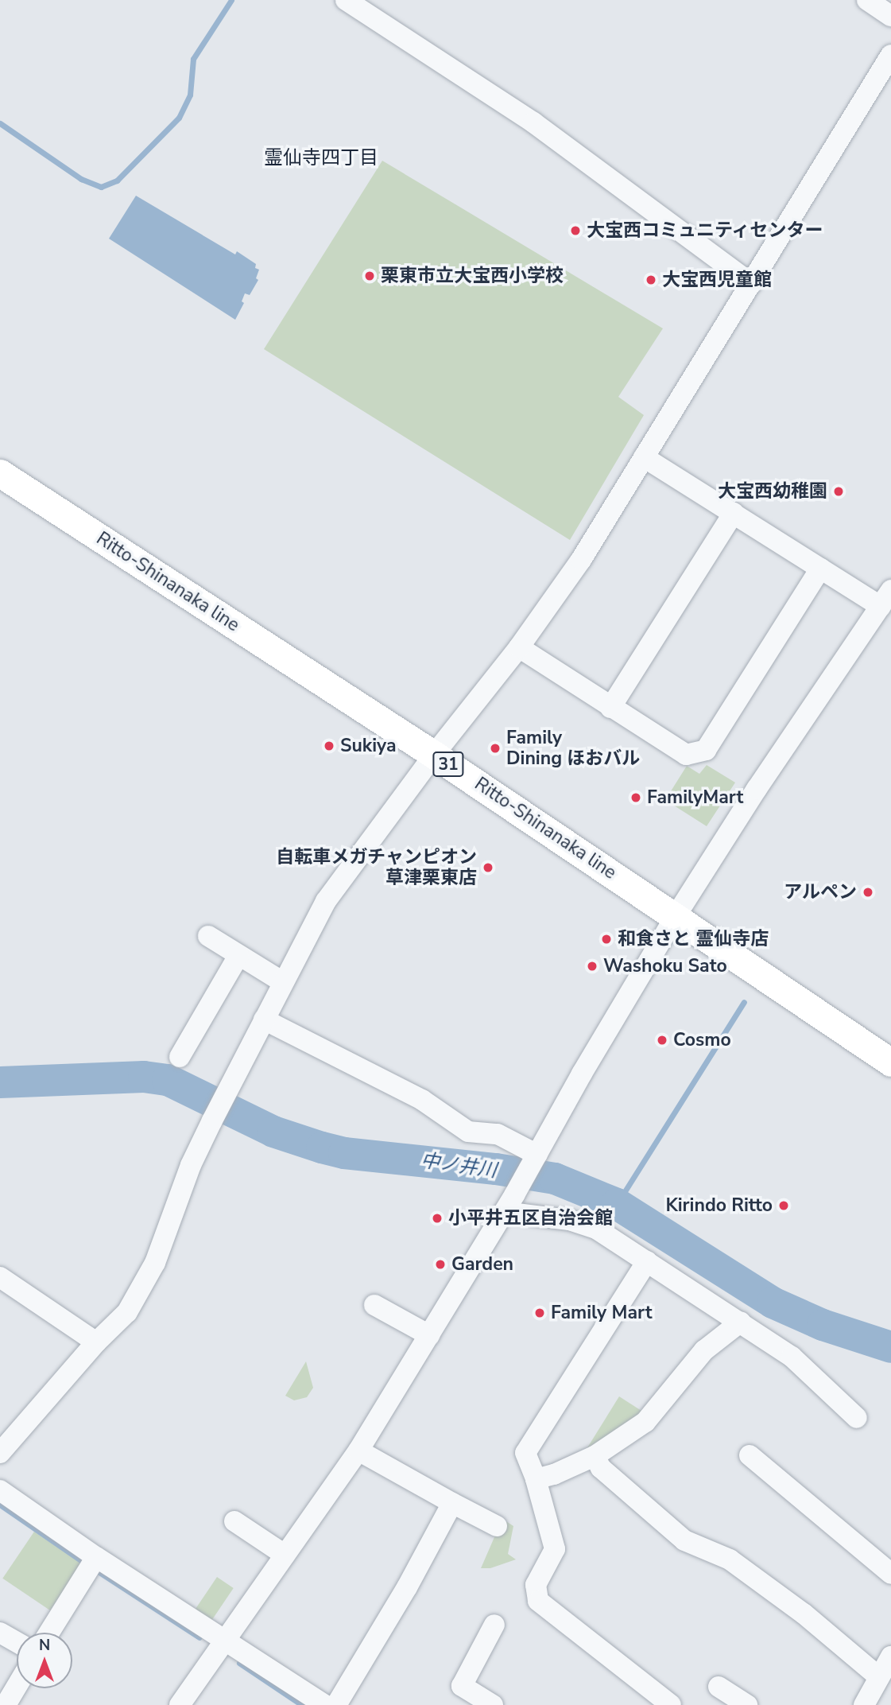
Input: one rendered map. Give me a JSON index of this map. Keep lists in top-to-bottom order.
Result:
{
  "streets": {
    "main road": ["Ritto-Shinanaka line", "31"]
  },
  "districts": ["霊仙寺四丁目"],
  "water": ["中ノ井川"],
  "places": [
    "大宝西コミュニティセンター",
    "栗東市立大宝西小学校",
    "大宝西児童館",
    "大宝西幼稚園",
    "Sukiya",
    "Family Dining ほおバル",
    "FamilyMart",
    "自転車メガチャンピオン 草津栗東店",
    "アルペン",
    "和食さと 霊仙寺店",
    "Washoku Sato",
    "Cosmo",
    "Kirindo Ritto",
    "小平井五区自治会館",
    "Garden",
    "Family Mart"
  ],
  "north": "top"
}
